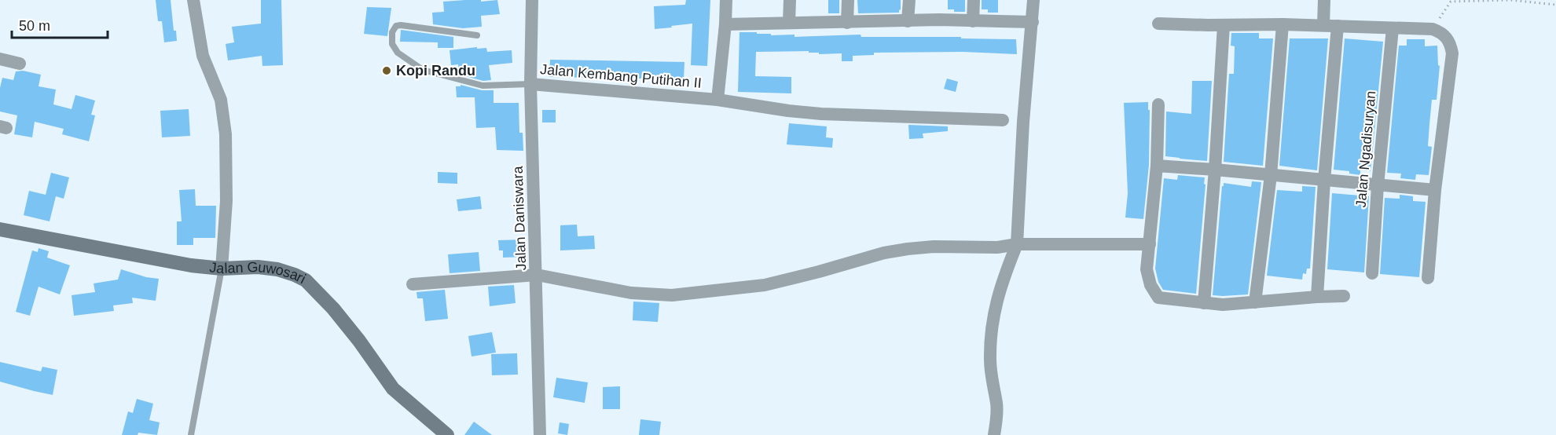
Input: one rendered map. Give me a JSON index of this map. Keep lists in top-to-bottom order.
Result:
{
  "streets": {
    "street": [
      "Jalan Kembang Putihan II",
      "Jalan Ngadisuryan",
      "Jalan Daniswara",
      "Jalan Guwosari"
    ]
  },
  "crossings": [
    ["Jalan Kembang Putihan II", "Jalan Daniswara"]
  ],
  "places": ["Kopi Randu"],
  "scale_bar": "50 m"
}
